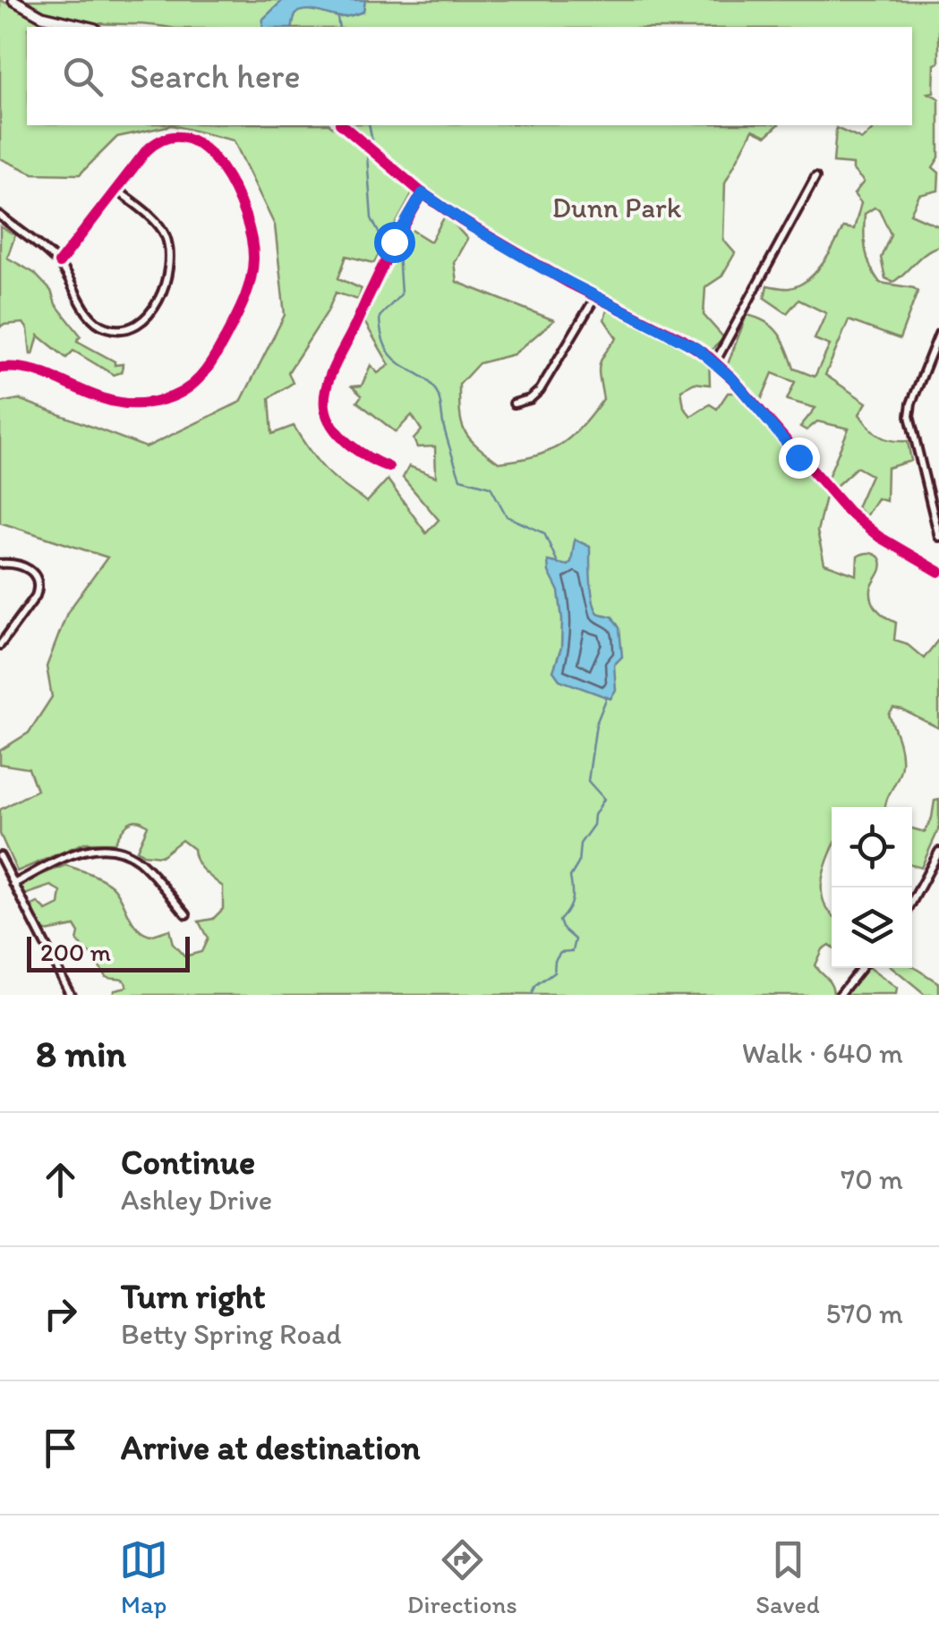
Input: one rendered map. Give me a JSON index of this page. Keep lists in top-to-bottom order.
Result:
{
  "parks": ["Dunn Park"],
  "scale_bar": "200 m",
  "page": {
    "search": "Search here",
    "scale": "200 m",
    "heading": ["8 min", "Walk · 640 m"],
    "list": [
      ["Continue", "Ashley Drive", "70 m"],
      ["Turn right", "Betty Spring Road", "570 m"],
      "Arrive at destination"
    ],
    "nav": ["Map", "Directions", "Saved"]
  }
}
